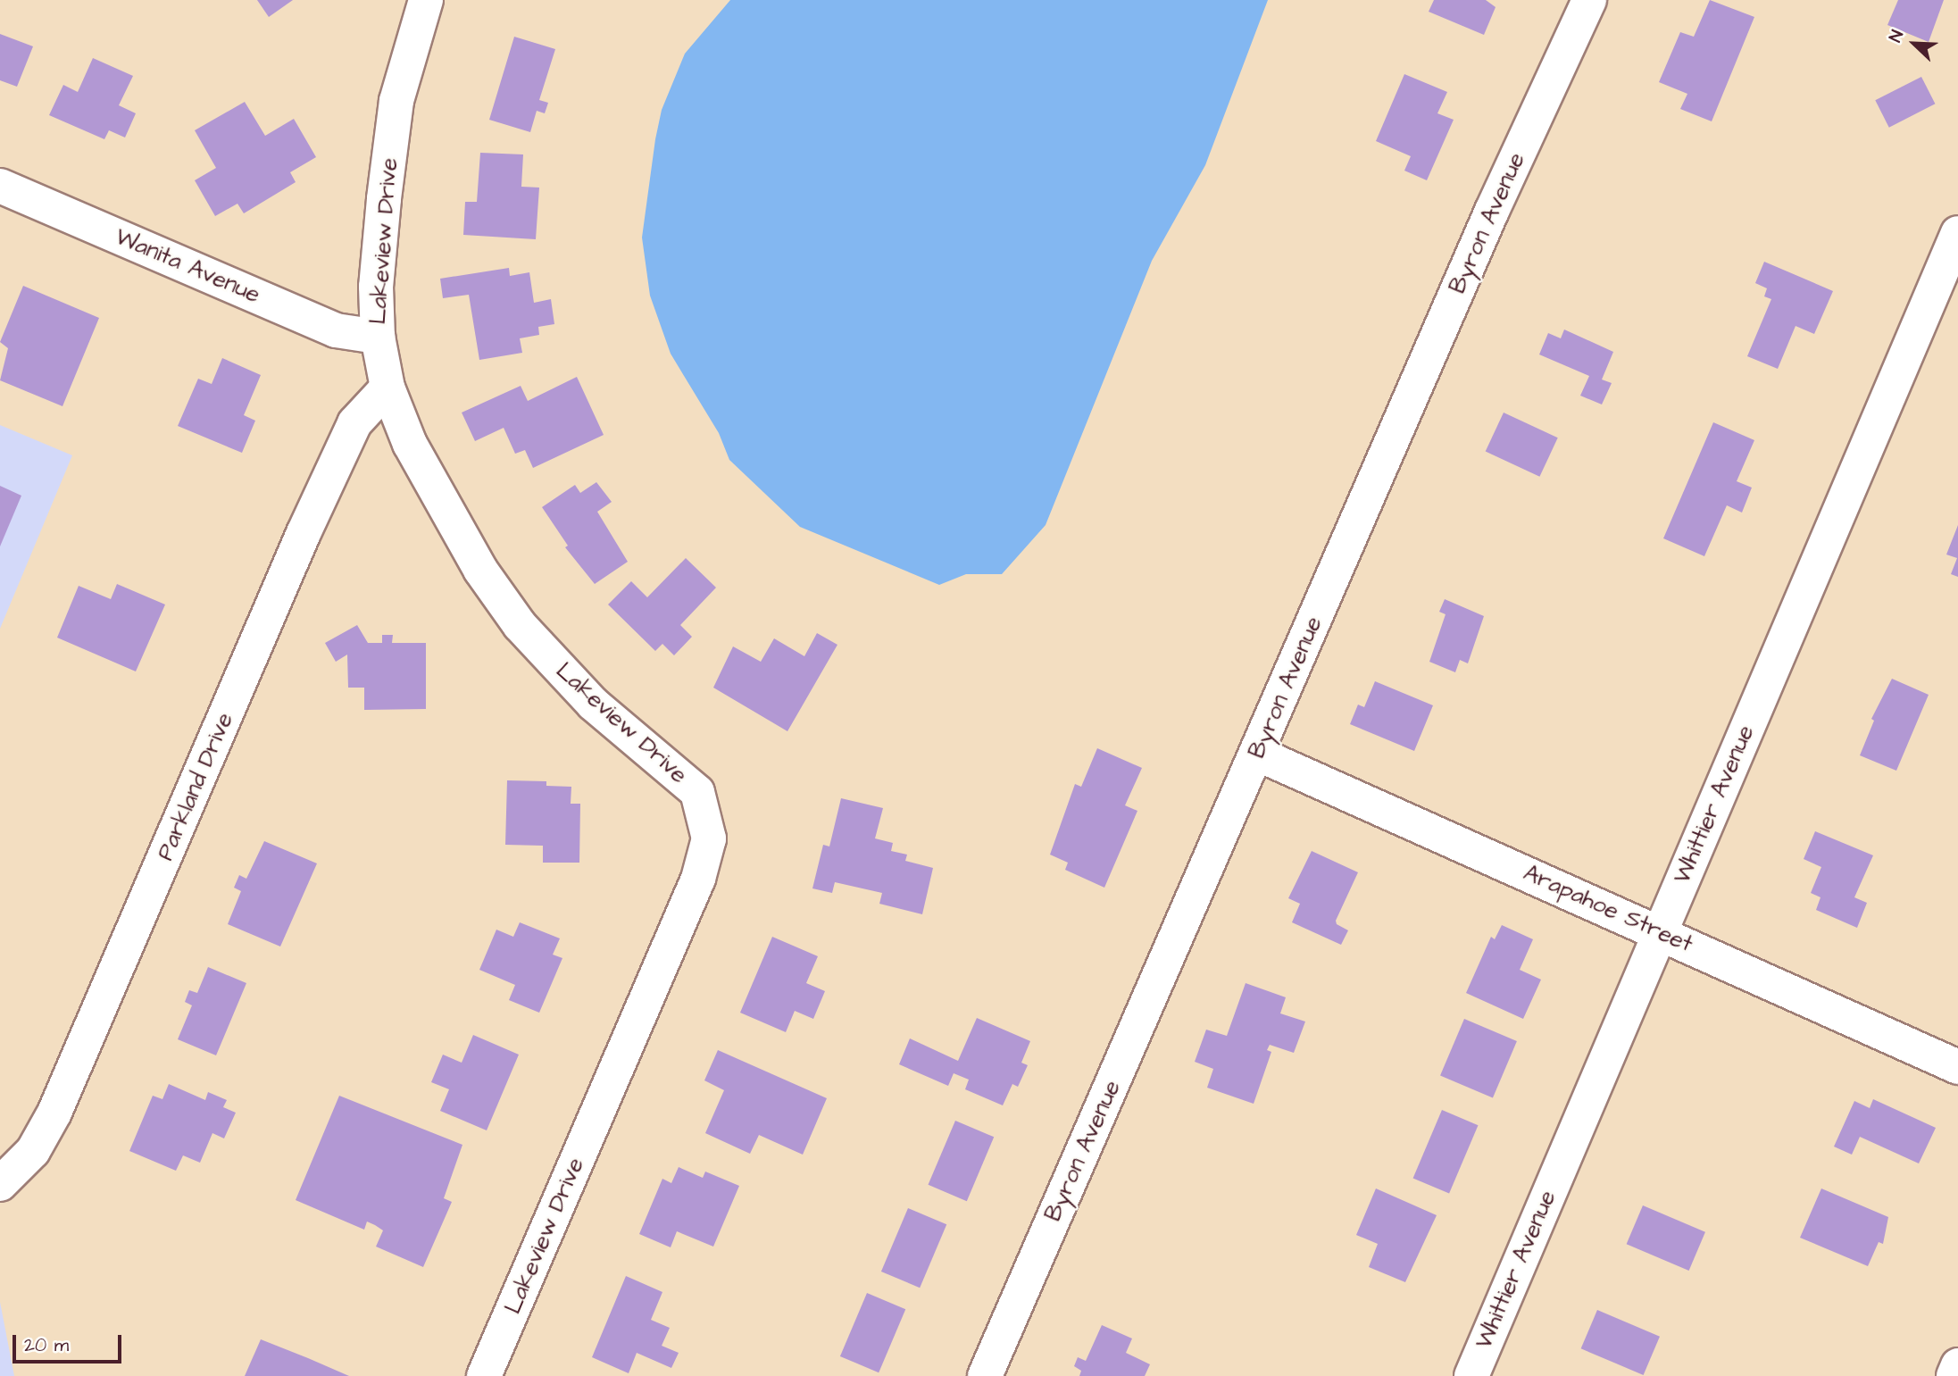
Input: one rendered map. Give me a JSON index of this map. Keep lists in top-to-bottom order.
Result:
{
  "streets": {
    "street": [
      "Byron Avenue",
      "Lakeview Drive",
      "Wanita Avenue",
      "Parkland Drive",
      "Whittier Avenue",
      "Arapahoe Street"
    ]
  },
  "crossings": [
    ["Byron Avenue", "Arapahoe Street"],
    ["Lakeview Drive", "Wanita Avenue"],
    ["Lakeview Drive", "Parkland Drive"],
    ["Whittier Avenue", "Arapahoe Street"]
  ],
  "scale_bar": "20 m",
  "north": "top left"
}
